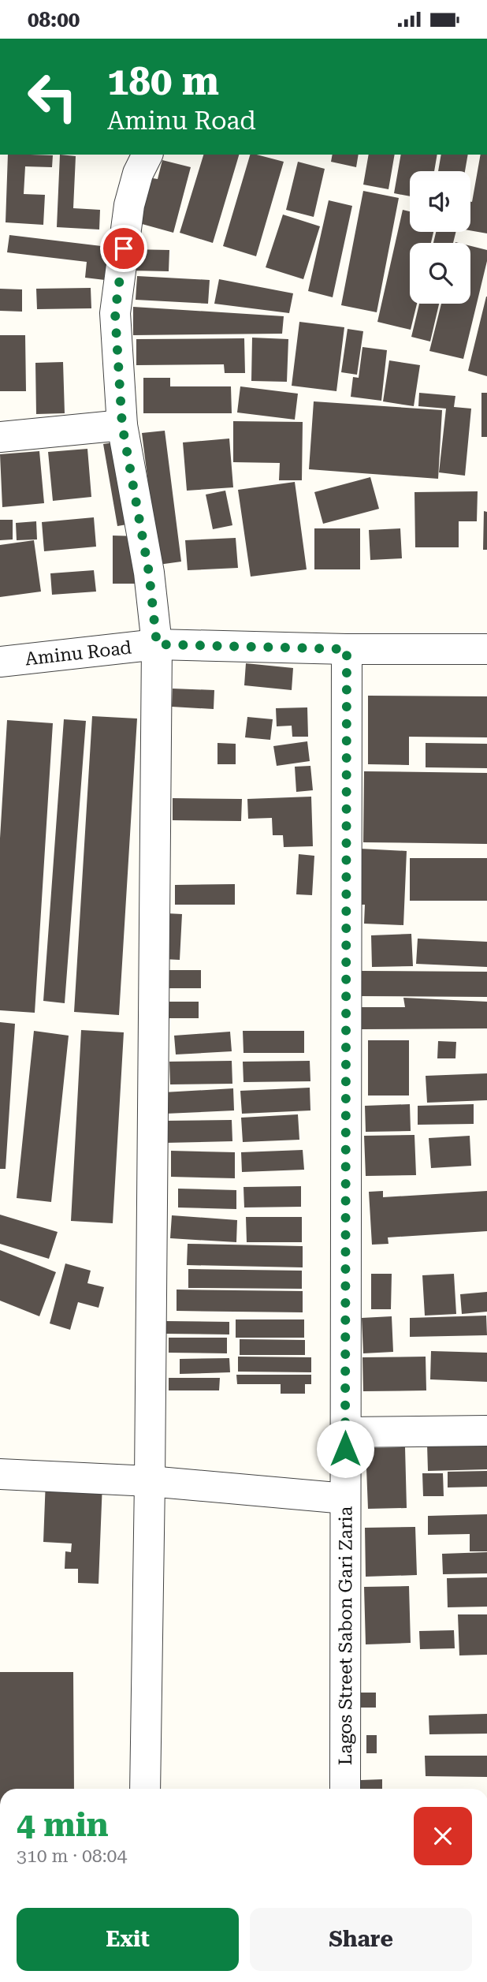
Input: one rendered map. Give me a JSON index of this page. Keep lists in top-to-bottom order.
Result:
{
  "streets": {
    "street": ["Aminu Road", "Lagos Street Sabon Gari Zaria"]
  },
  "crossings": [
    ["Aminu Road", "Lagos Street Sabon Gari Zaria"]
  ],
  "page": {
    "status": "08:00",
    "turn": ["180 m", "Aminu Road"],
    "heading": ["4 min", "310 m · 08:04"],
    "buttons": ["Exit", "Share"]
  }
}
